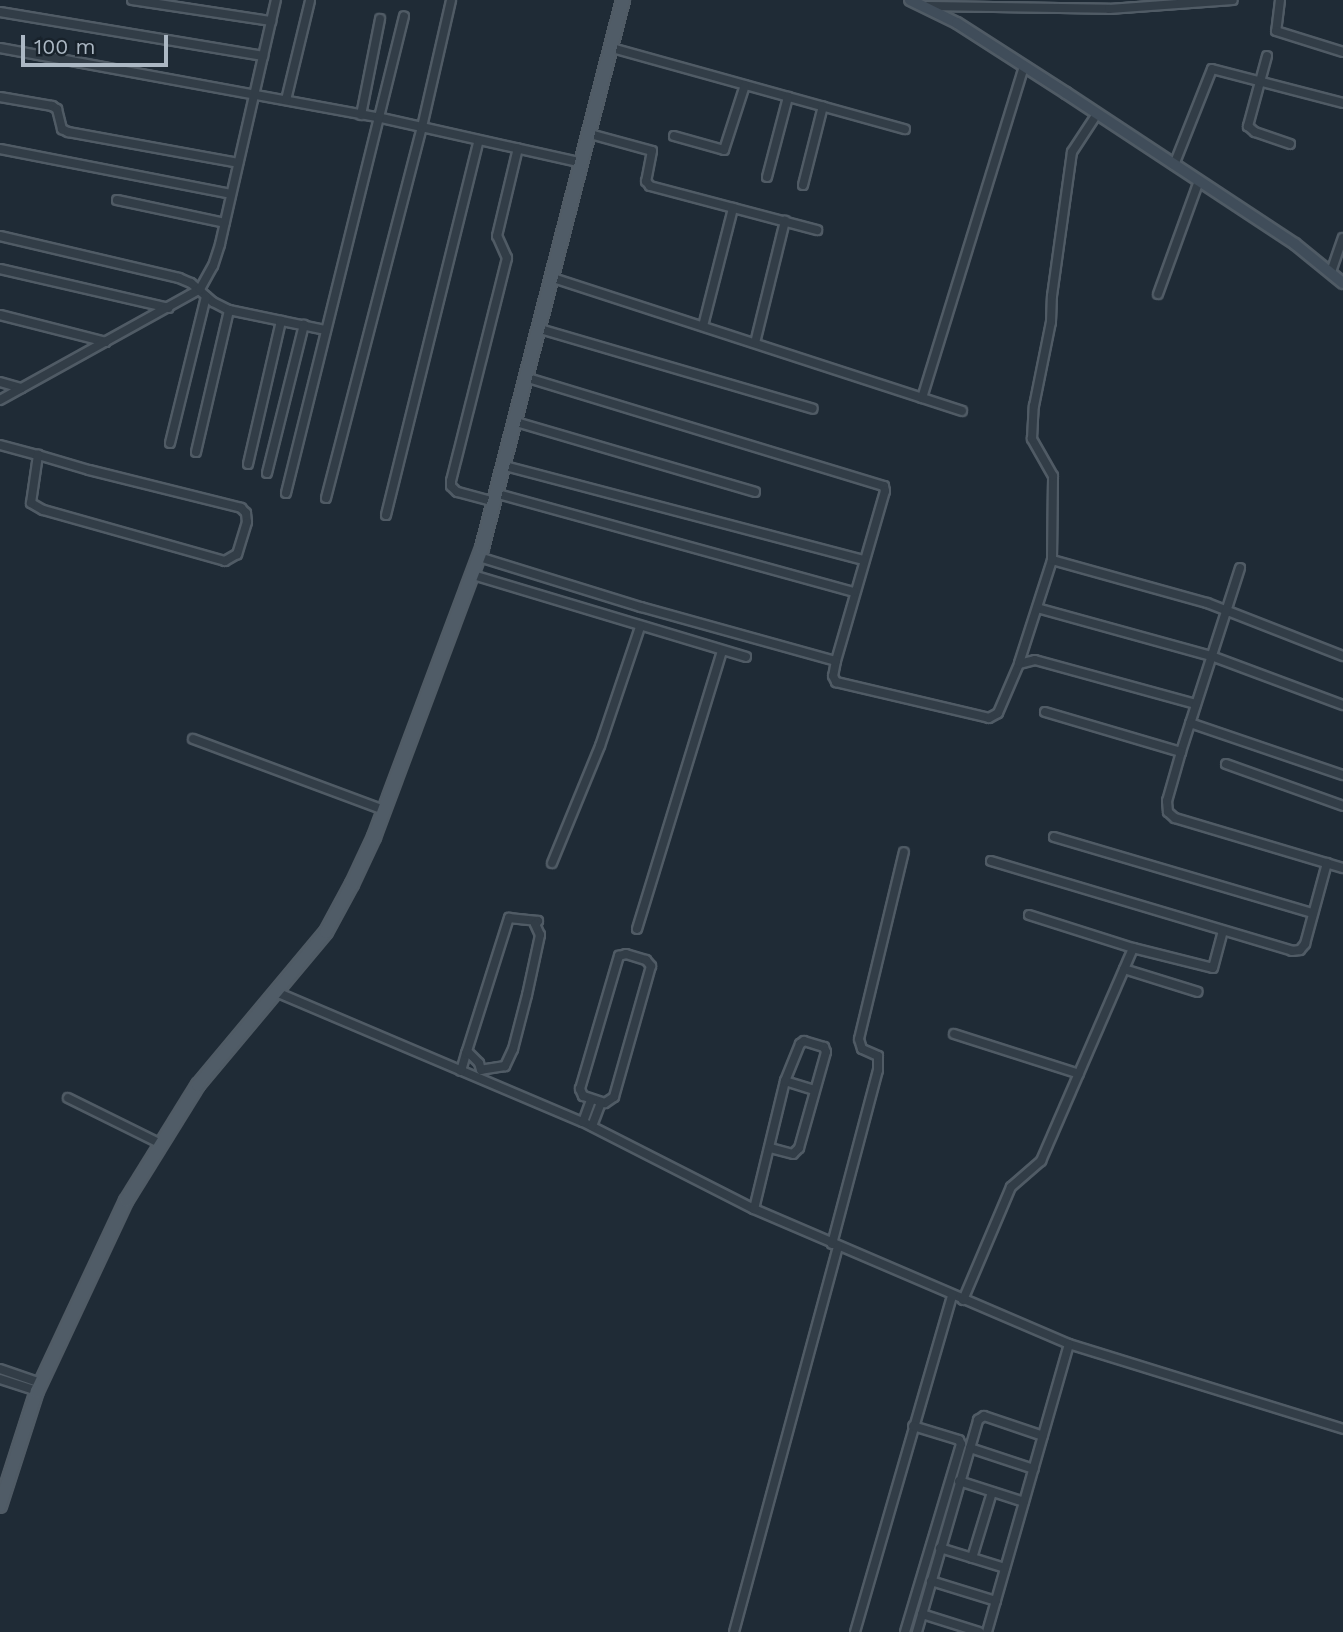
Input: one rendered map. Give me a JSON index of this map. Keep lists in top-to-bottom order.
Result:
{
  "scale_bar": "100 m"
}
